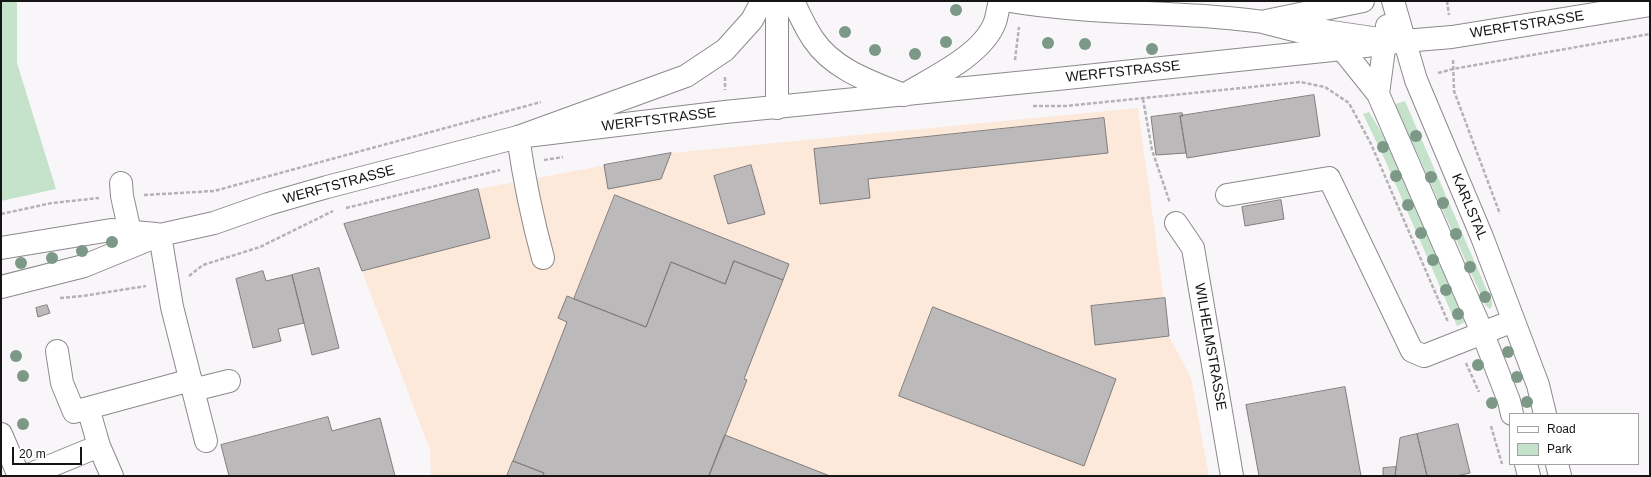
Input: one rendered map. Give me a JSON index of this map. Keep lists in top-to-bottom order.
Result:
{
  "streets": {
    "main road": ["WERFTSTRASSE", "KARLSTAL", "WILHELMSTRASSE"]
  },
  "crossings": [
    ["WERFTSTRASSE", "KARLSTAL"]
  ],
  "legend": ["Road", "Park"],
  "scale_bar": "20 m"
}
